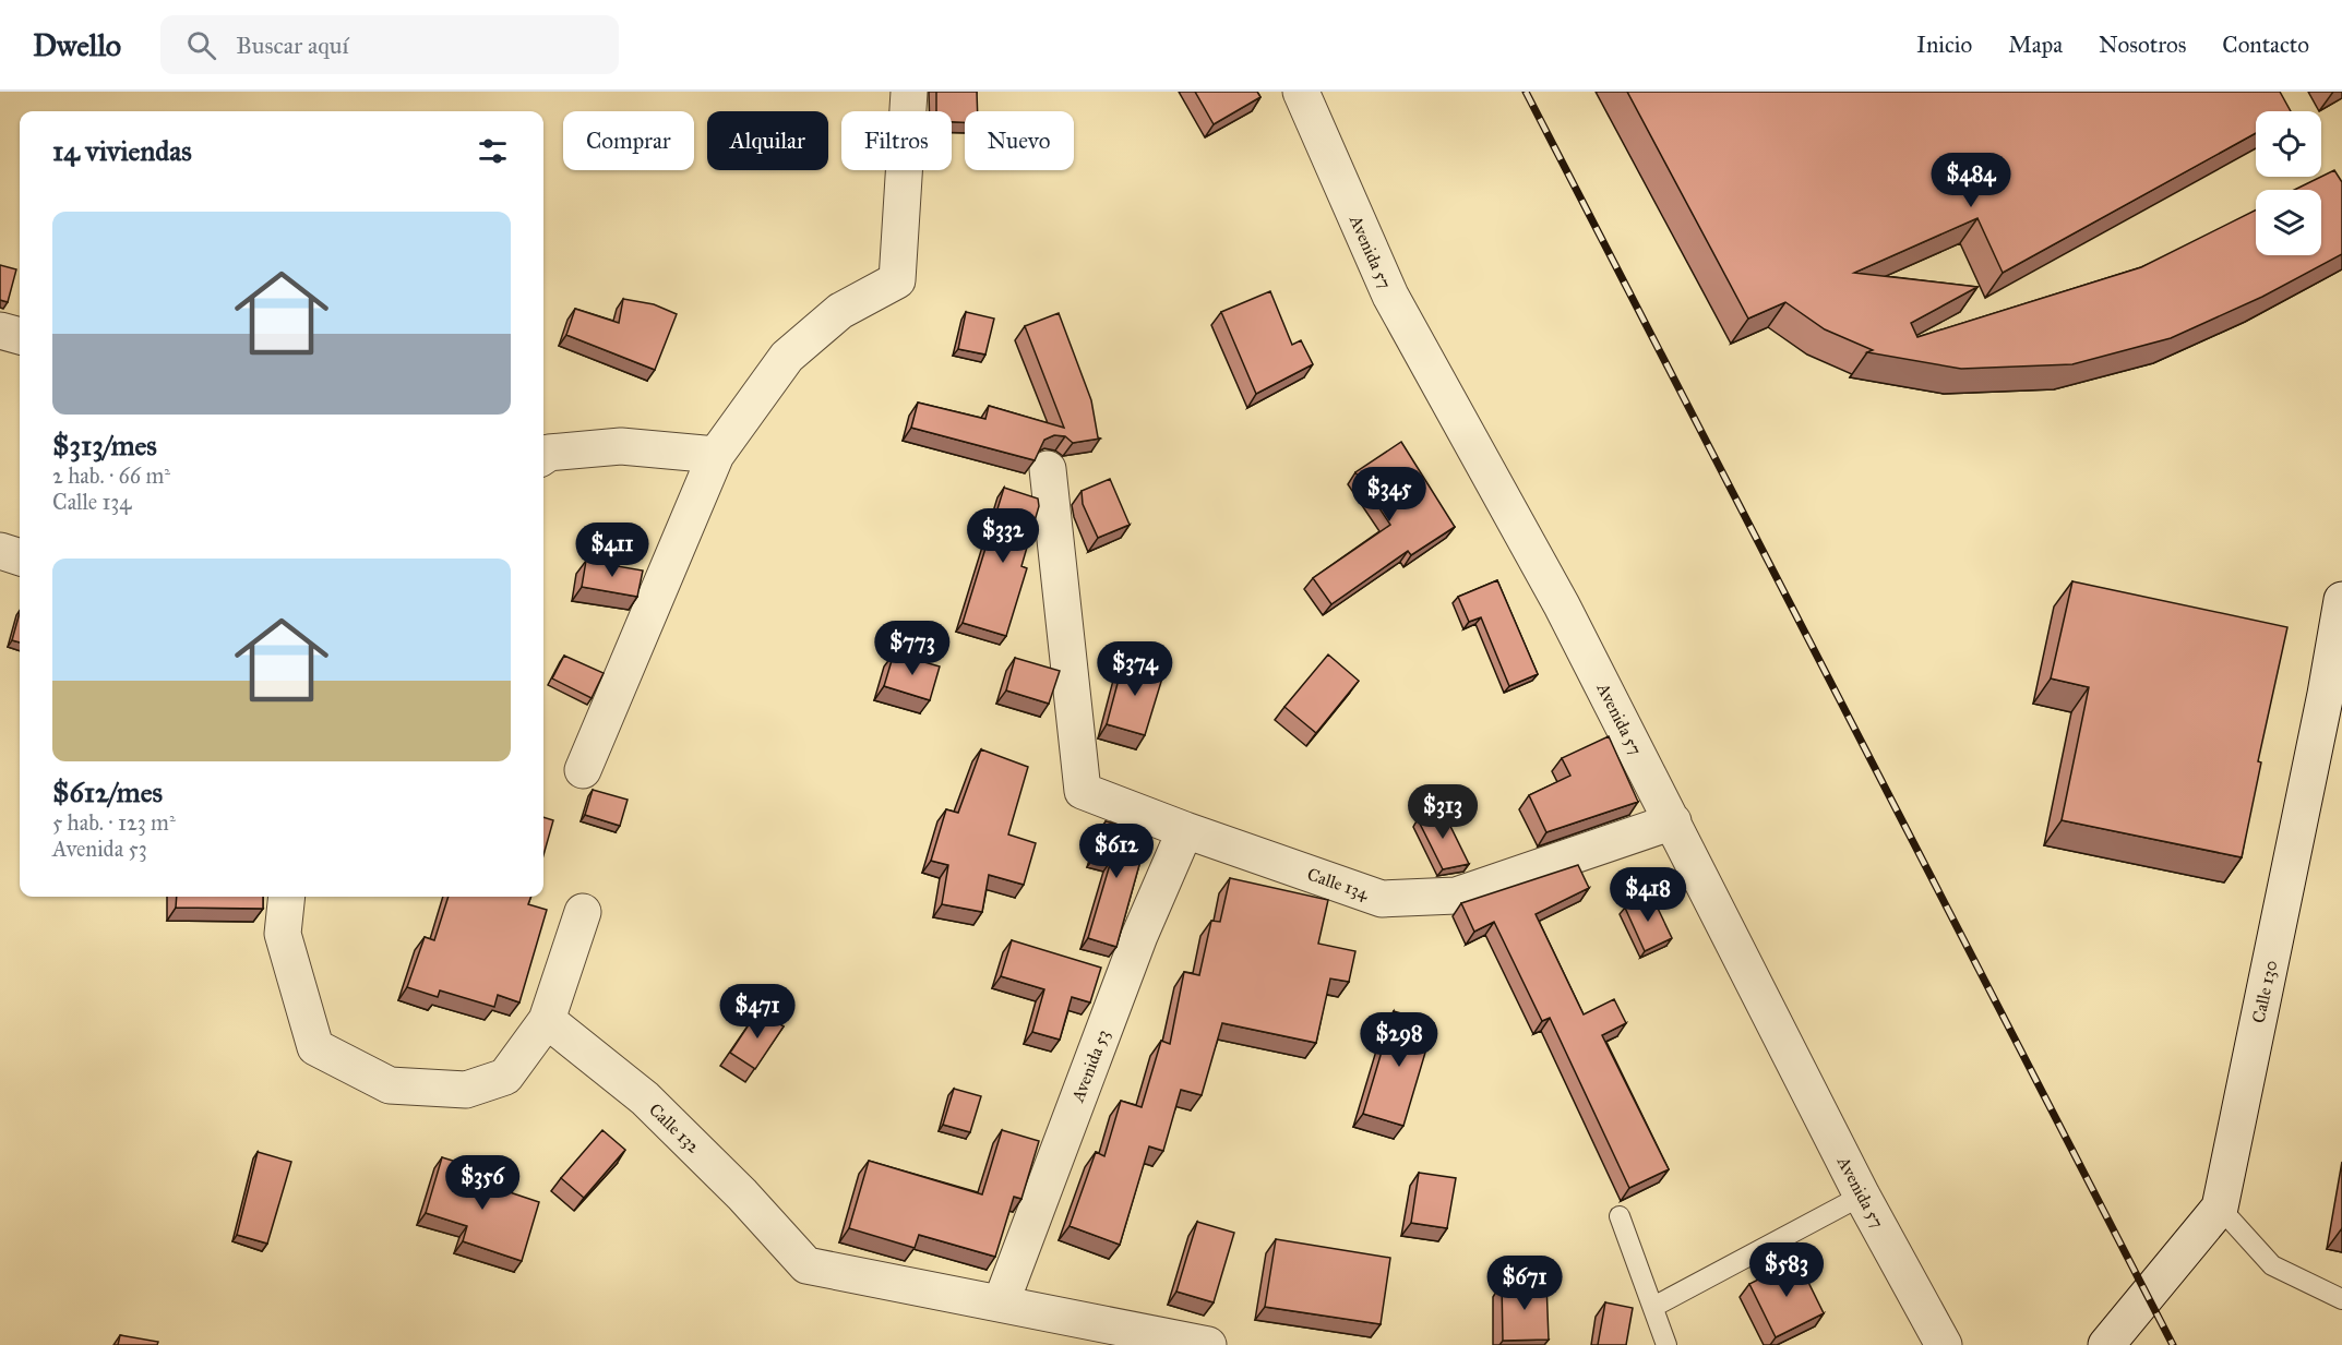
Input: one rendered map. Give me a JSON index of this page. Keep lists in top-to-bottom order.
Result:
{
  "streets": {
    "street": [
      "Avenida 57",
      "Calle 134",
      "Calle 130",
      "Avenida 53",
      "Calle 132"
    ]
  },
  "crossings": [
    ["Avenida 57", "Calle 134"],
    ["Calle 134", "Avenida 53"],
    ["Avenida 53", "Calle 132"]
  ],
  "page": {
    "header": "Dwello",
    "search": "Buscar aquí",
    "nav": [
      "Inicio",
      "Mapa",
      "Nosotros",
      "Contacto"
    ],
    "chip": [
      "Comprar",
      "Alquilar",
      "Filtros",
      "Nuevo"
    ],
    "heading": "14 viviendas",
    "price": [
      "$484",
      "$345",
      "$332",
      "$411",
      "$773",
      "$374",
      "$313",
      "$612",
      "$418",
      "$471",
      "$298",
      "$356",
      "$583",
      "$671"
    ],
    "list": [
      {
        "name": "$313/mes",
        "note": "2 hab. · 66 m² · Calle 134"
      },
      {
        "name": "$612/mes",
        "note": "5 hab. · 123 m² · Avenida 53"
      }
    ]
  }
}
